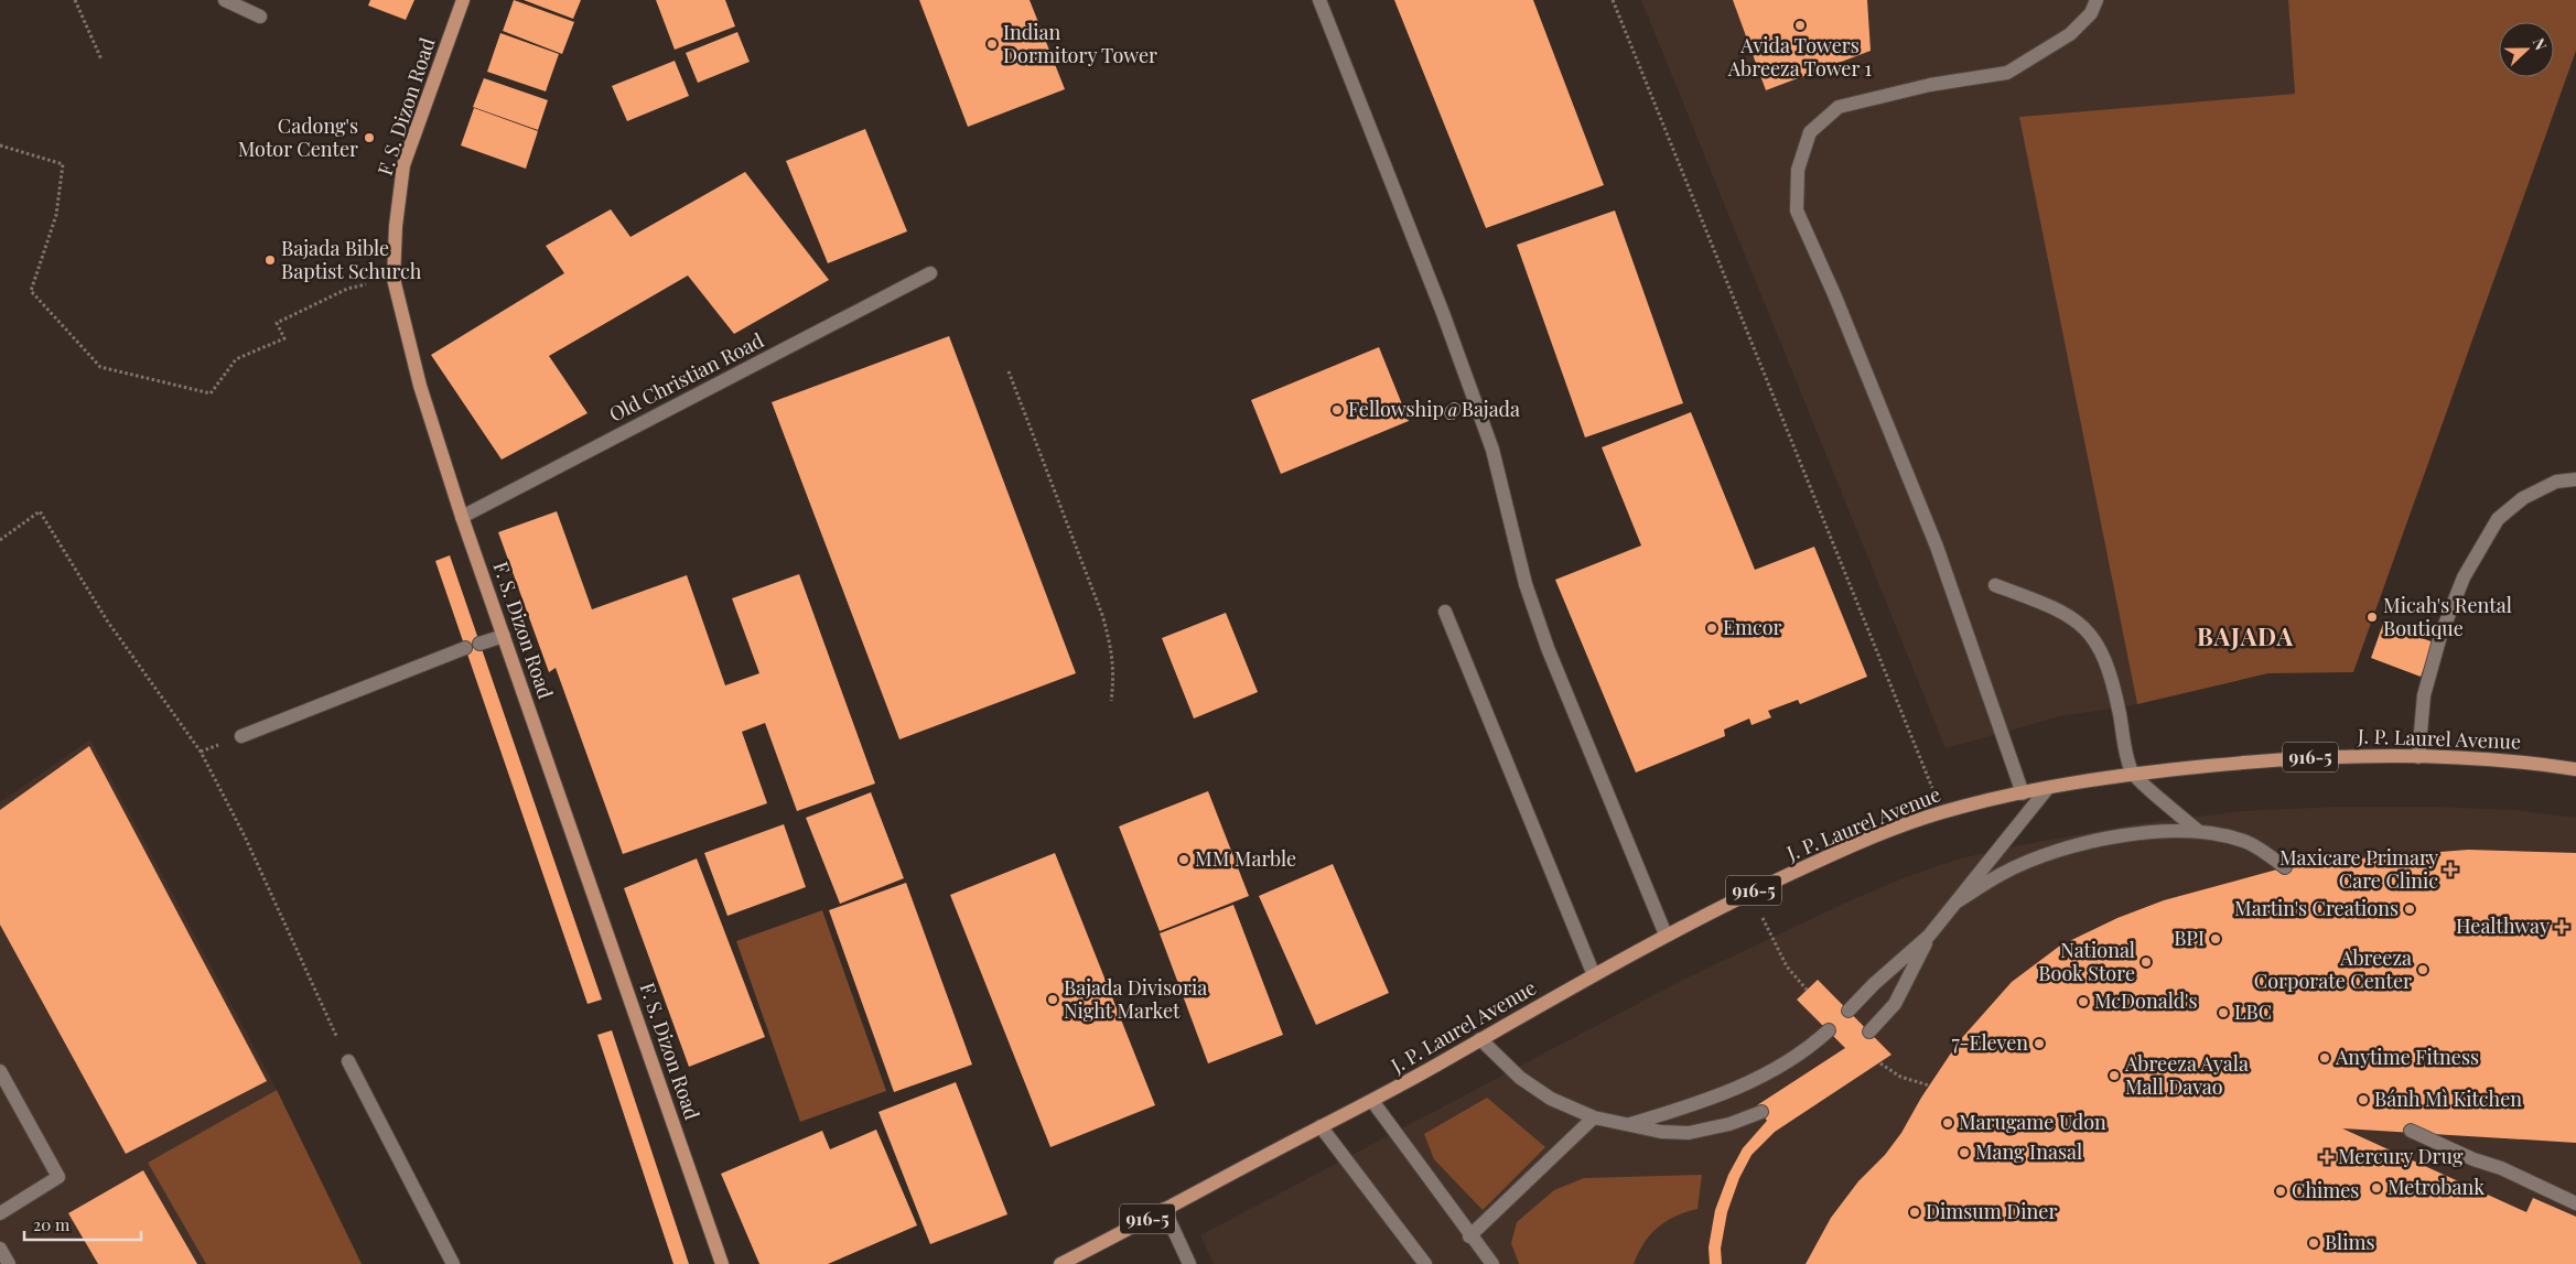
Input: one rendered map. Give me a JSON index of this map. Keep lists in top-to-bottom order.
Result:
{
  "streets": {
    "main road": ["F. S. Dizon Road", "J. P. Laurel Avenue", "916-5"],
    "street": ["Old Christian Road"]
  },
  "crossings": [
    ["F. S. Dizon Road", "Old Christian Road"]
  ],
  "districts": ["BAJADA"],
  "places": {
    "other": [
      "Avida Towers Abreeza Tower 1",
      "Indian Dormitory Tower",
      "Cadong's Motor Center",
      "Bajada Bible Baptist Schurch",
      "Fellowship@Bajada",
      "Micah's Rental Boutique",
      "Emcor",
      "MM Marble",
      "Martin's Creations",
      "BPI",
      "National Book Store",
      "Abreeza Corporate Center",
      "Bajada Divisoria Night Market",
      "McDonald's",
      "LBC",
      "7-Eleven",
      "Anytime Fitness",
      "Abreeza Ayala Mall Davao",
      "Bánh Mì Kitchen",
      "Marugame Udon",
      "Mang Inasal",
      "Metrobank",
      "Chimes",
      "Dimsum Diner",
      "Blims"
    ],
    "health": ["Maxicare Primary Care Clinic", "Healthway", "Mercury Drug"]
  },
  "scale_bar": "20 m",
  "north": "right"
}
